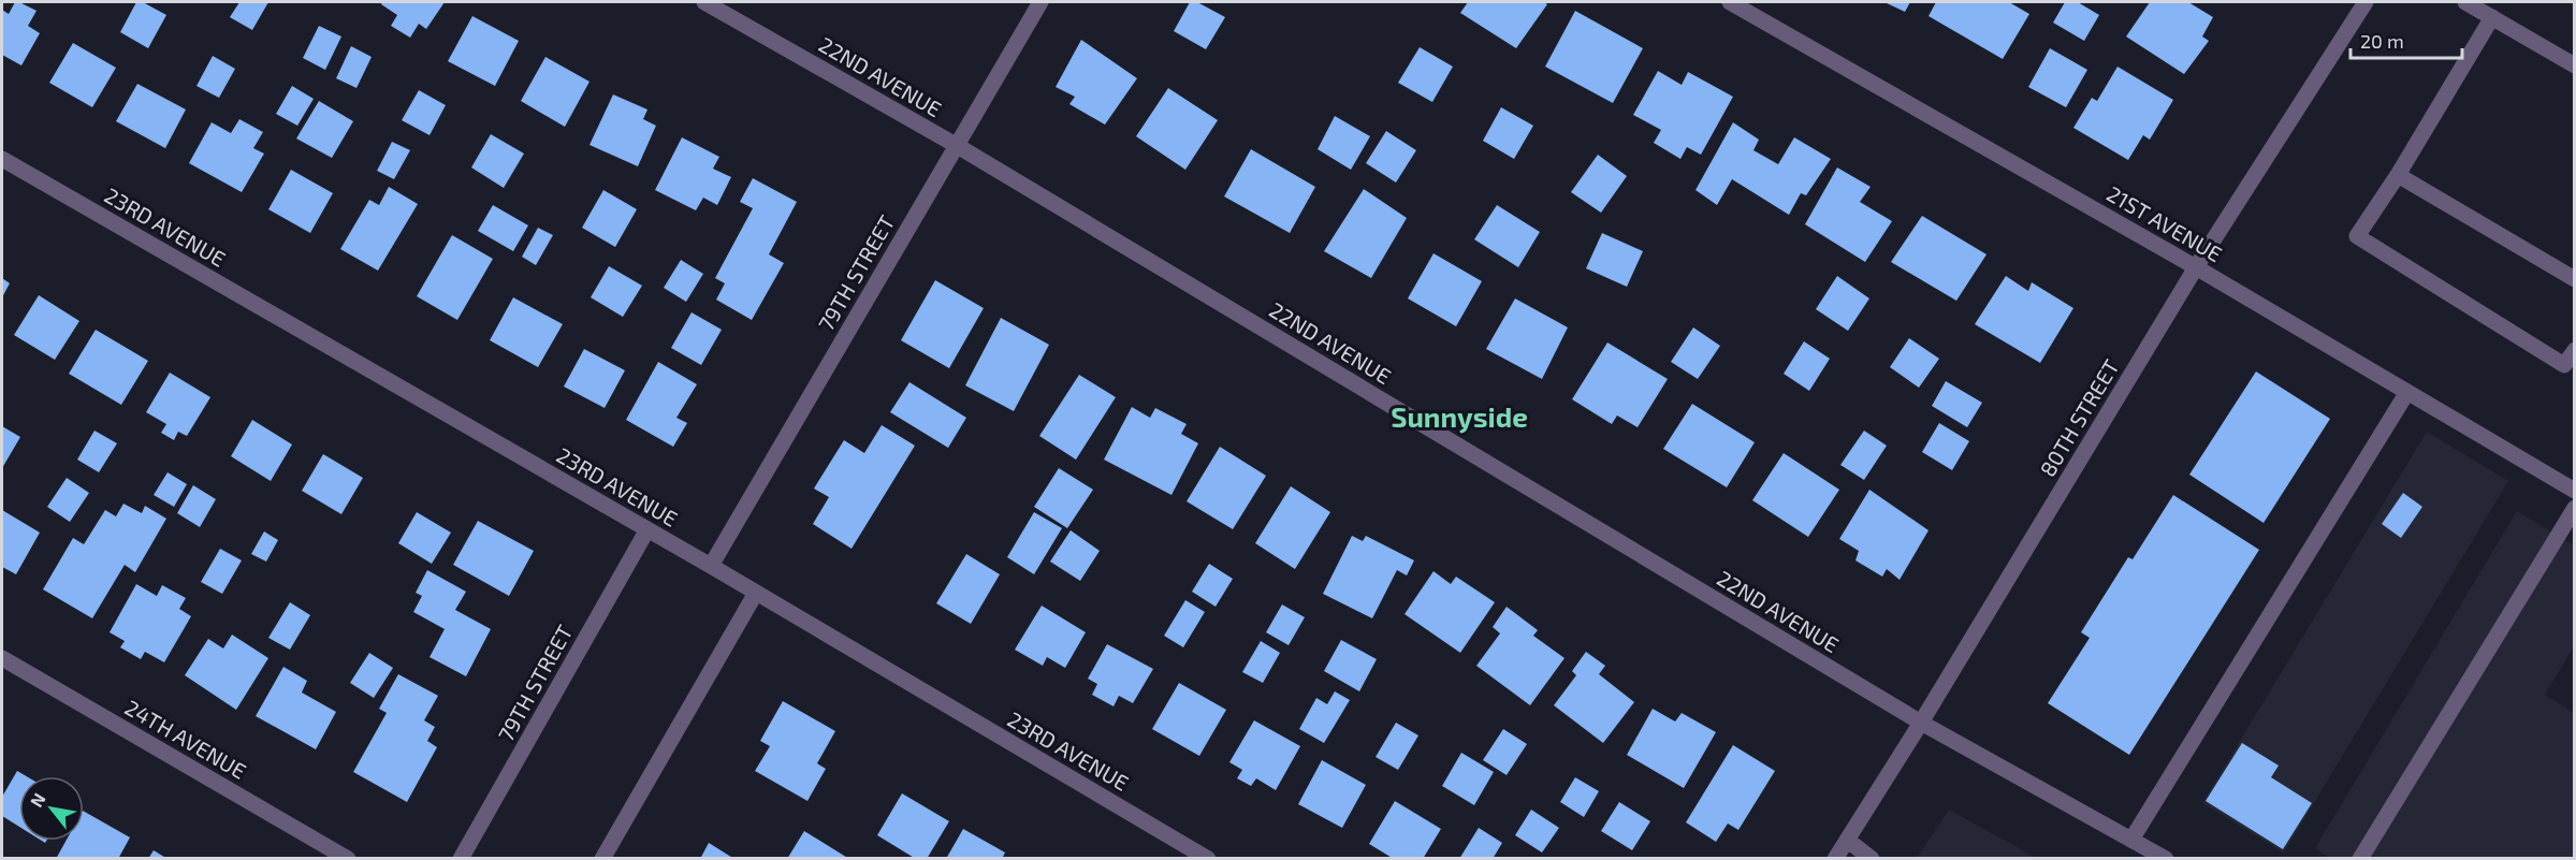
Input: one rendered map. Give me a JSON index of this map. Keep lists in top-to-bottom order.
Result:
{
  "streets": {
    "street": [
      "22ND AVENUE",
      "21ST AVENUE",
      "23RD AVENUE",
      "79TH STREET",
      "80TH STREET",
      "24TH AVENUE"
    ]
  },
  "crossings": [
    ["22ND AVENUE", "79TH STREET"],
    ["22ND AVENUE", "80TH STREET"],
    ["21ST AVENUE", "80TH STREET"],
    ["23RD AVENUE", "79TH STREET"]
  ],
  "districts": ["Sunnyside"],
  "scale_bar": "20 m",
  "north": "top left"
}
